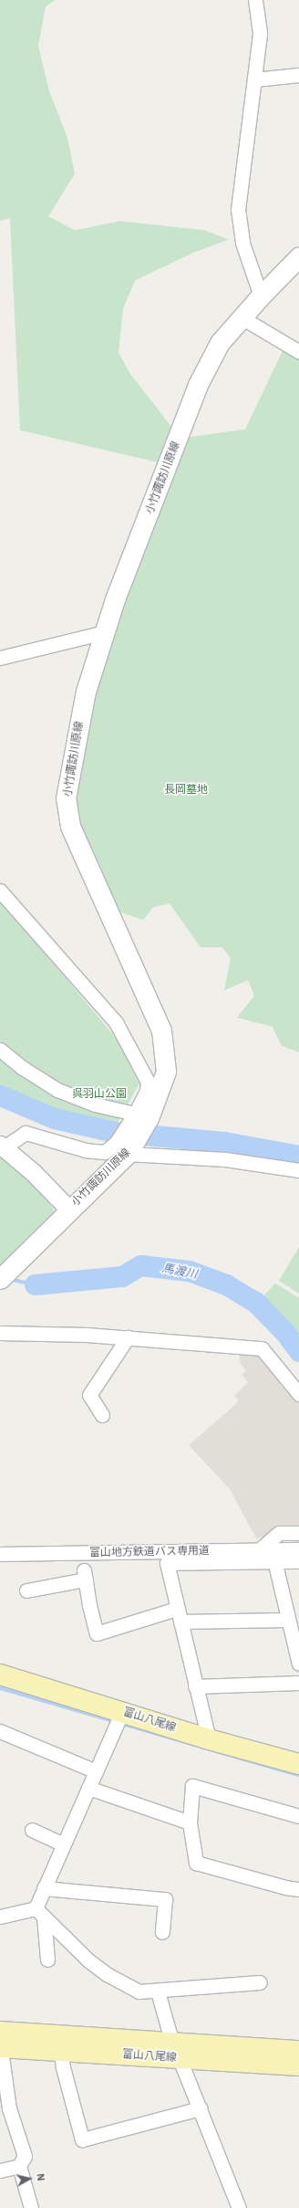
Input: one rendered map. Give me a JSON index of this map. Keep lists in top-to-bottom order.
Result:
{
  "streets": {
    "main road": ["小竹諏訪川原線", "富山八尾線"],
    "street": ["富山地方鉄道バス専用道"]
  },
  "water": ["馬渡川"],
  "parks": ["長岡墓地", "呉羽山公園"],
  "north": "right"
}
